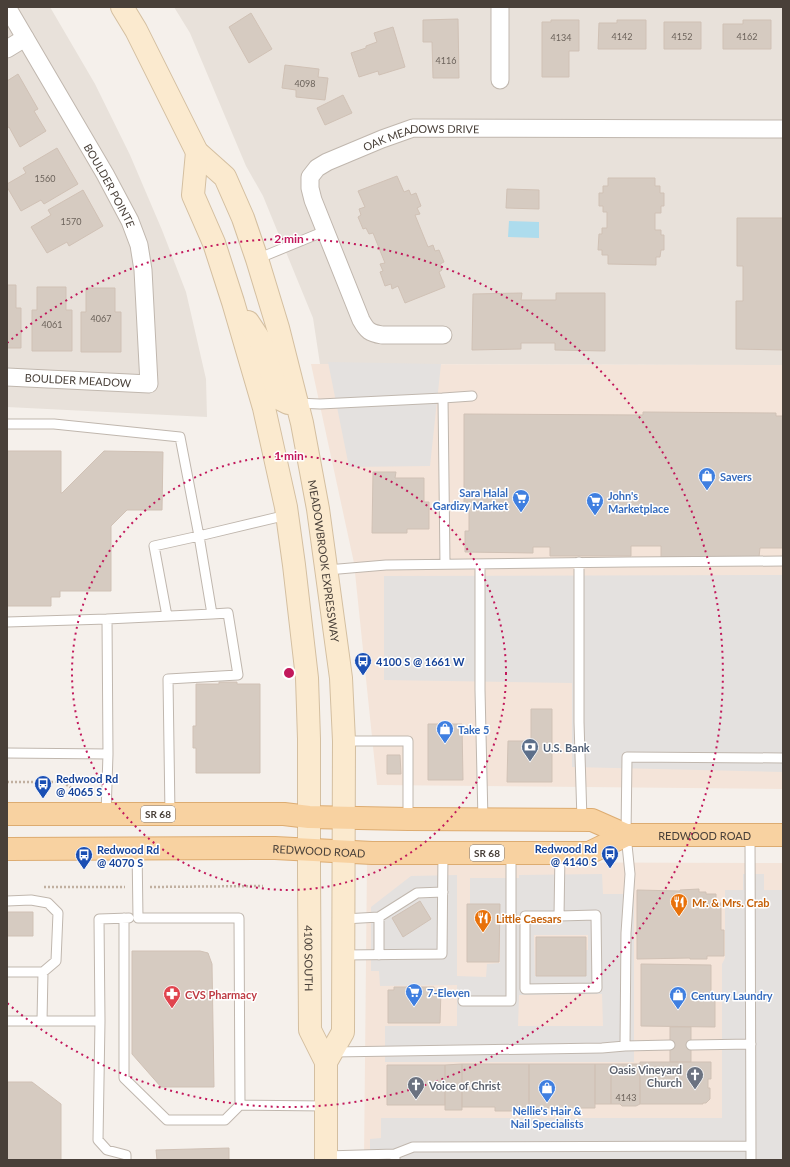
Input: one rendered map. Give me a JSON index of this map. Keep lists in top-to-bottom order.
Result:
{
  "streets": {
    "main road": [
      "MEADOWBROOK EXPRESSWAY",
      "SR 68",
      "REDWOOD ROAD",
      "4100 SOUTH"
    ],
    "street": ["OAK MEADOWS DRIVE", "BOULDER POINTE", "BOULDER MEADOW"]
  },
  "crossings": [
    ["BOULDER POINTE", "BOULDER MEADOW"],
    ["MEADOWBROOK EXPRESSWAY", "REDWOOD ROAD"],
    ["MEADOWBROOK EXPRESSWAY", "4100 SOUTH"],
    ["REDWOOD ROAD", "4100 SOUTH"]
  ],
  "places": {
    "shop": [
      "Savers",
      "Take 5",
      "Century Laundry",
      "Nellie's Hair & Nail Specialists"
    ],
    "supermarket": ["Sara Halal Gardizy Market", "John's Marketplace", "7-Eleven"],
    "bus stop": [
      "4100 S @ 1661 W",
      "Redwood Rd @ 4065 S",
      "Redwood Rd @ 4140 S",
      "Redwood Rd @ 4070 S"
    ],
    "bank": ["U.S. Bank"],
    "restaurant": ["Mr. & Mrs. Crab", "Little Caesars"],
    "pharmacy": ["CVS Pharmacy"],
    "church": ["Oasis Vineyard Church", "Voice of Christ"]
  },
  "house_numbers": [
    "4142",
    "4152",
    "4162",
    "4134",
    "4116",
    "4098",
    "1560",
    "1570",
    "4067",
    "4061",
    "4143"
  ],
  "rings": ["2 min", "1 min"]
}
